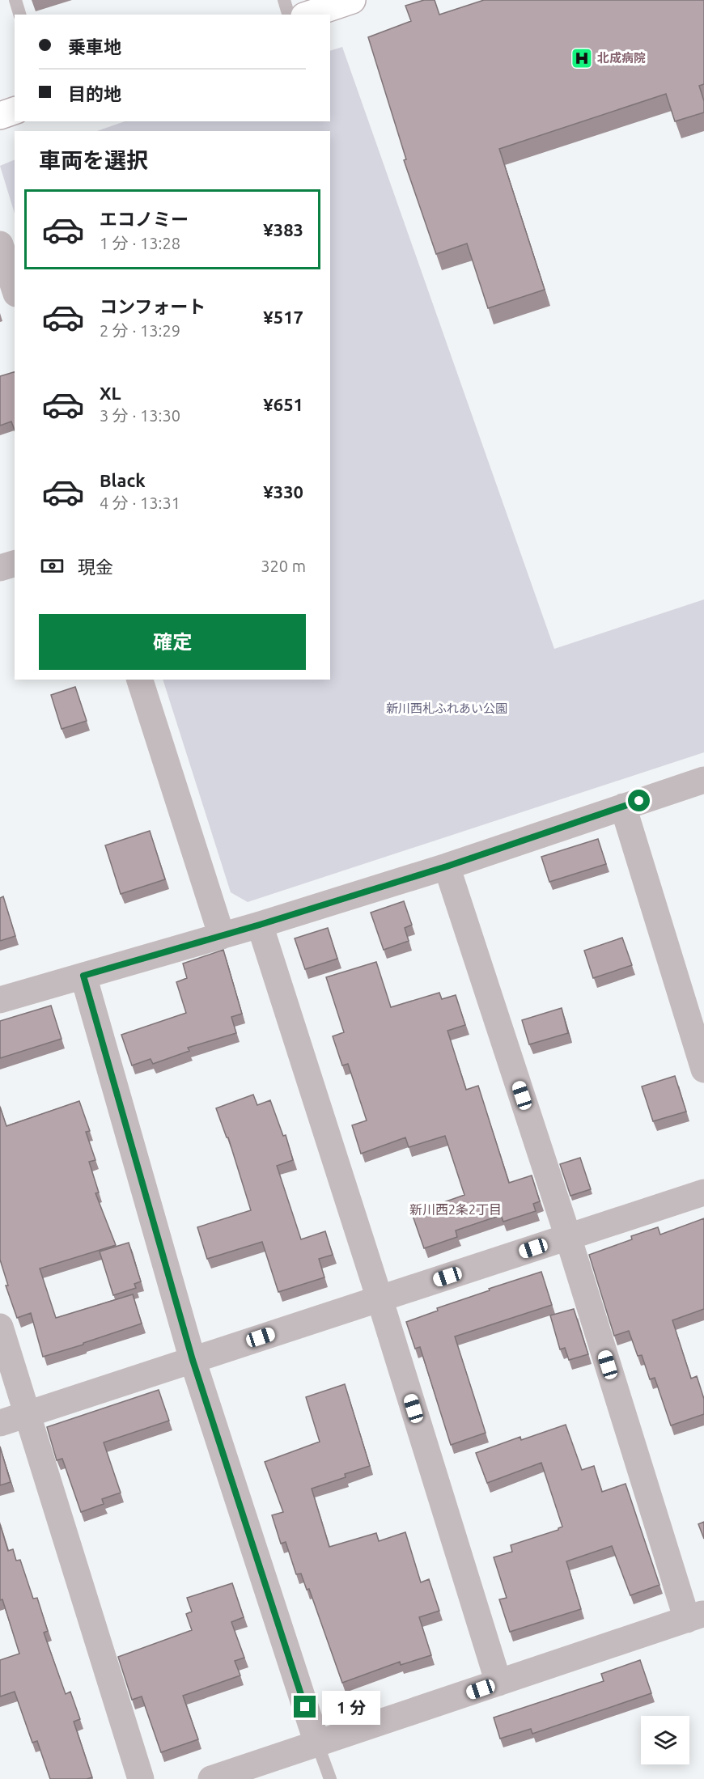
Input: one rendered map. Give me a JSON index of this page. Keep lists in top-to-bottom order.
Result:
{
  "districts": ["新川西2条2丁目"],
  "parks": ["新川西札ふれあい公園"],
  "places": {
    "hospital": ["北成病院"]
  },
  "page": {
    "banner": ["乗車地", "目的地"],
    "heading": "車両を選択",
    "list": [
      {
        "name": "エコノミー",
        "note": "1 分 · 13:28",
        "value": "¥383"
      },
      {
        "name": "コンフォート",
        "note": "2 分 · 13:29",
        "value": "¥517"
      },
      {
        "name": "XL",
        "note": "3 分 · 13:30",
        "value": "¥651"
      },
      {
        "name": "Black",
        "note": "4 分 · 13:31",
        "value": "¥330"
      }
    ],
    "pay": ["現金", "320 m"],
    "buttons": "確定",
    "bubble": "1 分"
  }
}
